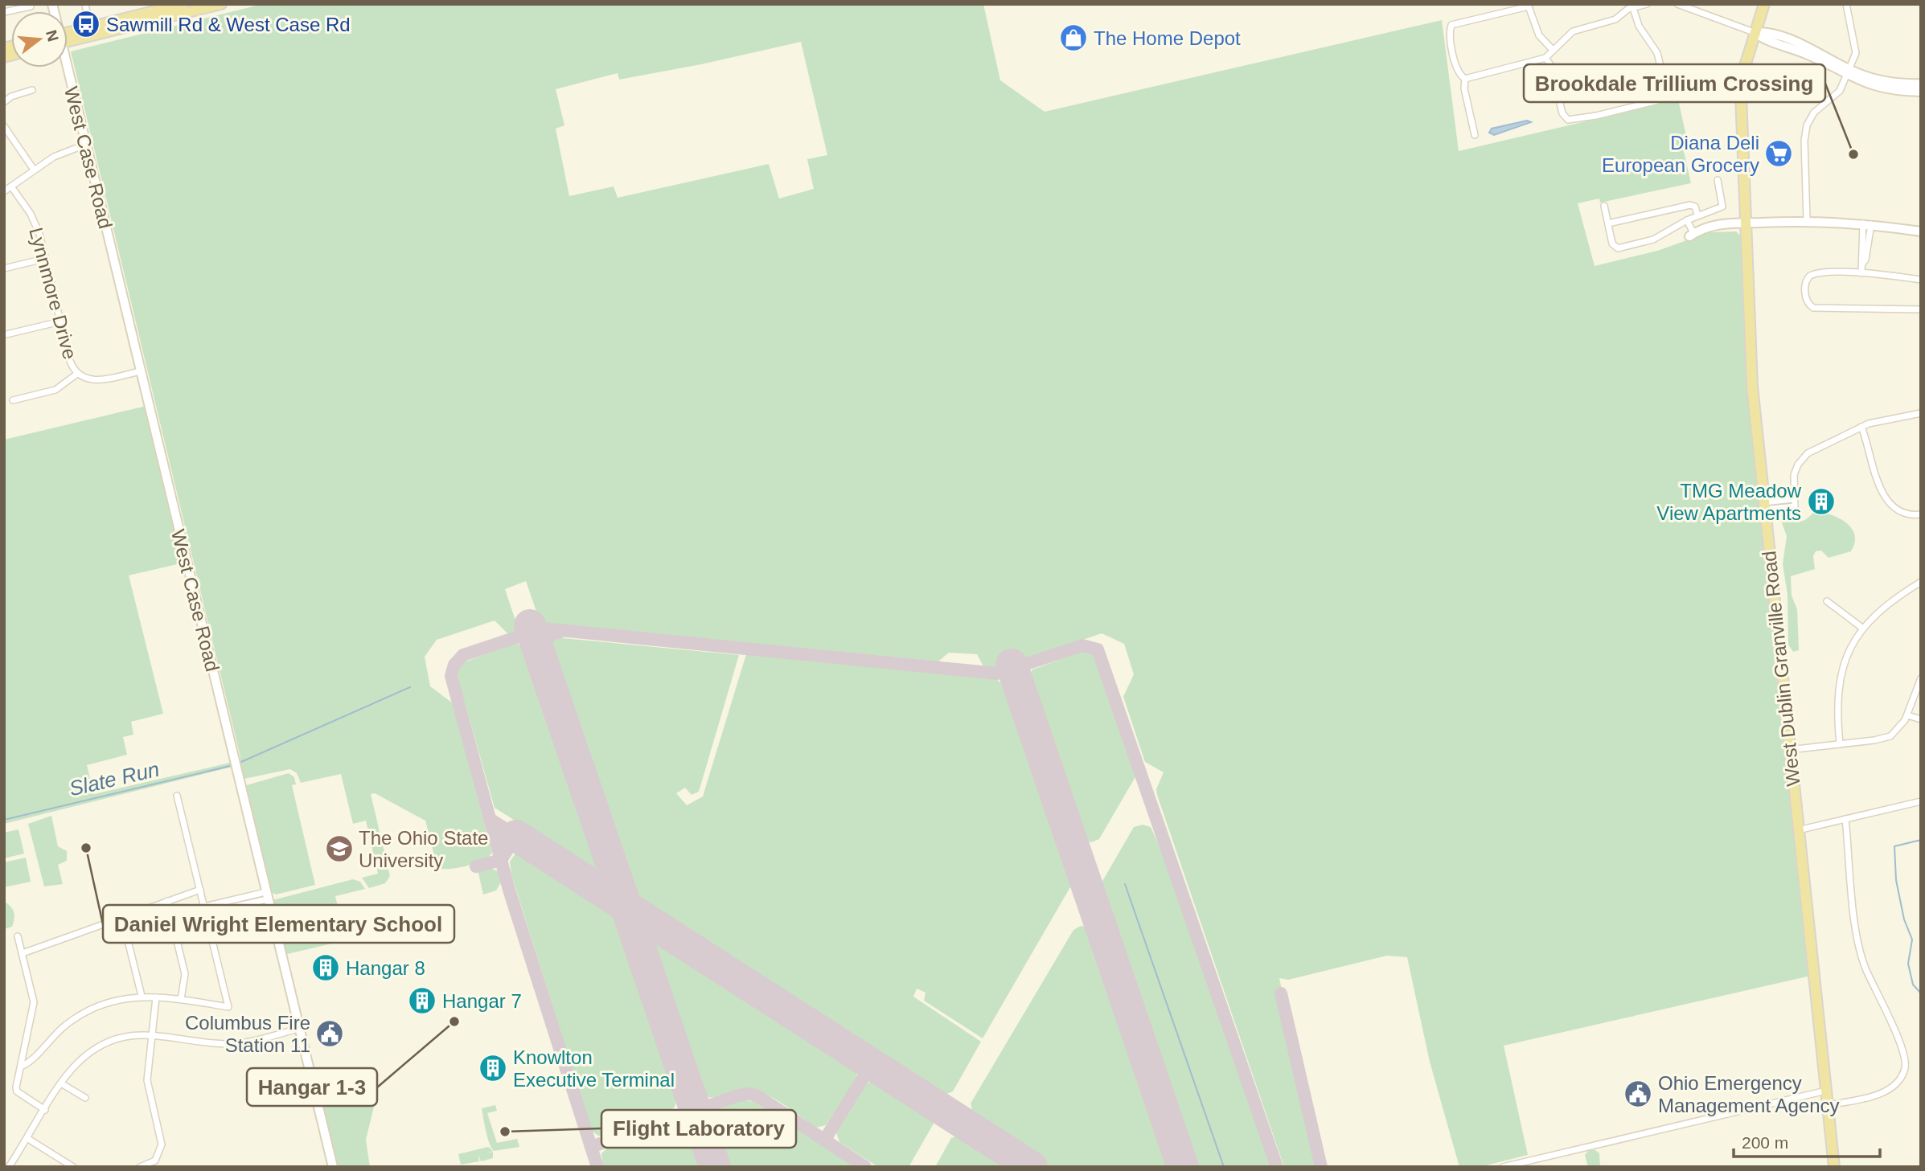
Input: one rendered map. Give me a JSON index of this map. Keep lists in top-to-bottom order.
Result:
{
  "streets": {
    "main road": ["West Case Road", "West Dublin Granville Road"],
    "street": ["Lynnmore Drive"]
  },
  "crossings": [
    ["West Case Road", "Lynnmore Drive"]
  ],
  "water": ["Slate Run"],
  "places": {
    "bus stop": ["Sawmill Rd & West Case Rd"],
    "shop": ["The Home Depot"],
    "supermarket": ["Diana Deli European Grocery"],
    "other": [
      "Brookdale Trillium Crossing",
      "Daniel Wright Elementary School",
      "Hangar 1-3",
      "Flight Laboratory"
    ],
    "building": [
      "TMG Meadow View Apartments",
      "Hangar 8",
      "Hangar 7",
      "Knowlton Executive Terminal"
    ],
    "school or university": ["The Ohio State University"],
    "public building": ["Columbus Fire Station 11", "Ohio Emergency Management Agency"]
  },
  "scale_bar": "200 m",
  "north": "right"
}
